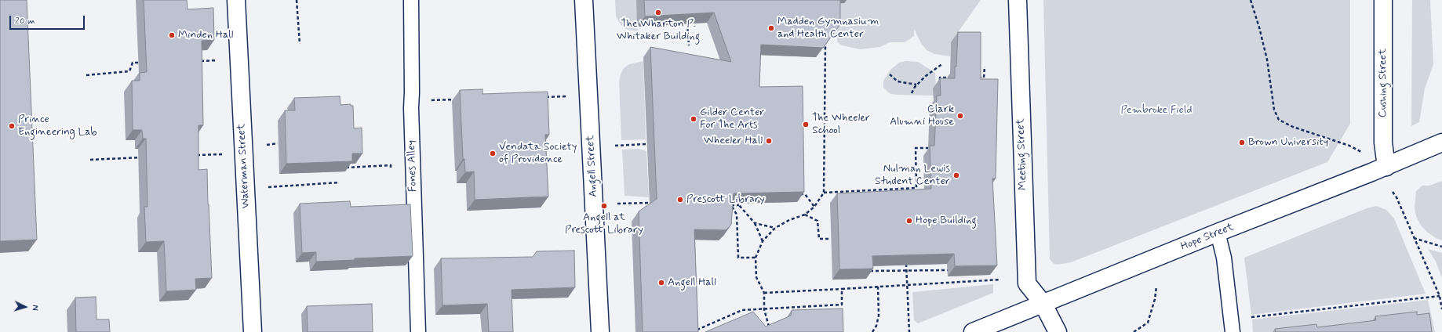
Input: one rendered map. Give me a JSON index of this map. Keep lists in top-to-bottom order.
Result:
{
  "streets": {
    "street": [
      "Cushing Street",
      "Meeting Street",
      "Waterman Street",
      "Angell Street",
      "Hope Street"
    ],
    "lane": ["Fones Alley"]
  },
  "crossings": [
    ["Cushing Street", "Hope Street"],
    ["Meeting Street", "Hope Street"]
  ],
  "parks": ["Pembroke Field"],
  "places": [
    "The Wharton P. Whitaker Building",
    "Madden Gymnasium and Health Center",
    "Minden Hall",
    "Clark Alumni House",
    "Gilder Center For The Arts",
    "The Wheeler School",
    "Prince Engineering Lab",
    "Wheeler Hall",
    "Brown University",
    "Vendata Society of Providence",
    "Nulman Lewis Student Center",
    "Prescott Library",
    "Angell at Prescott Library",
    "Hope Building",
    "Angell Hall"
  ],
  "scale_bar": "20 m",
  "north": "right"
}
